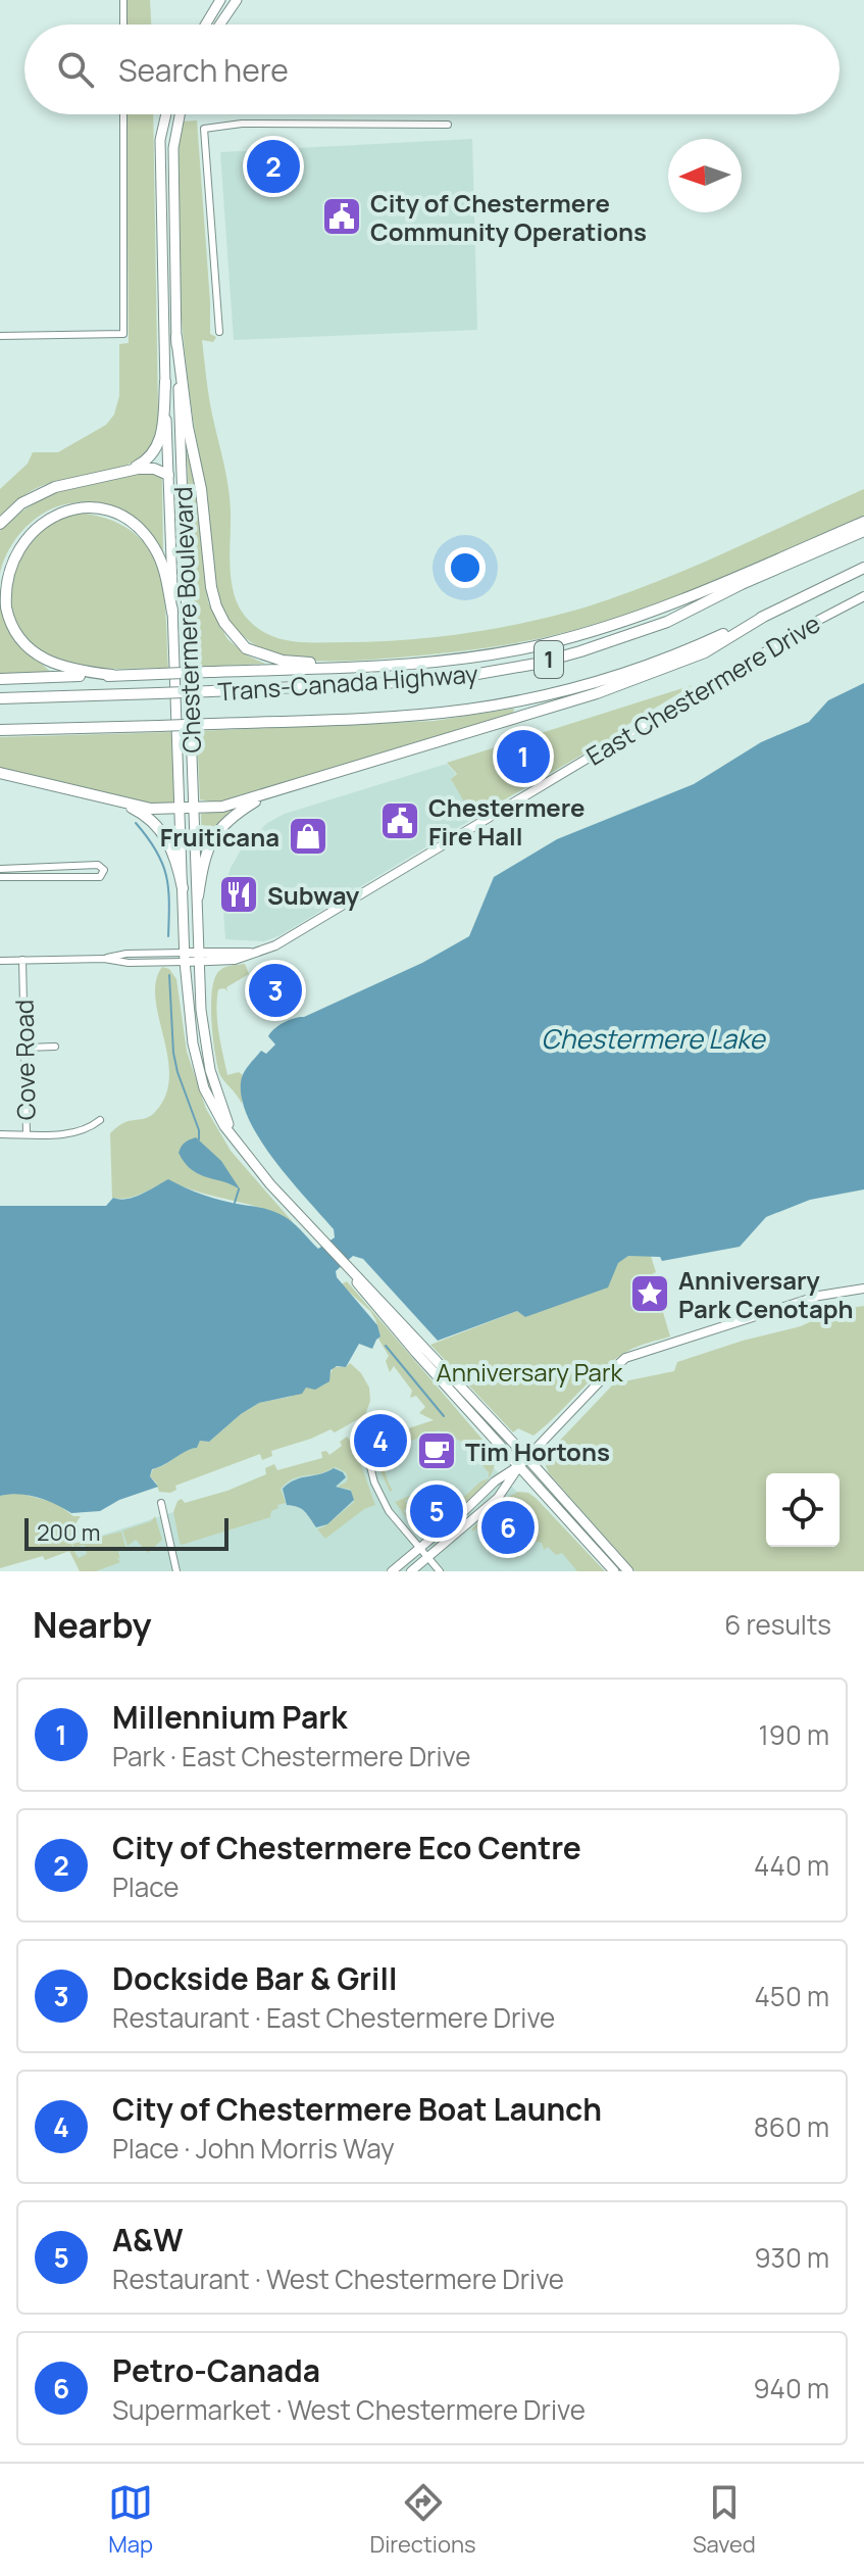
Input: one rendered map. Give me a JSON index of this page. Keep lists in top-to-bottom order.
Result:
{
  "streets": {
    "highway": ["1", "Trans-Canada Highway"],
    "main road": ["Chestermere Boulevard"],
    "street": ["East Chestermere Drive", "Cove Road"]
  },
  "crossings": [
    ["Chestermere Boulevard", "East Chestermere Drive"]
  ],
  "water": ["Chestermere Lake"],
  "parks": ["Anniversary Park"],
  "places": {
    "public building": ["City of Chestermere Community Operations", "Chestermere Fire Hall"],
    "shop": ["Fruiticana"],
    "restaurant": ["Subway"],
    "place": ["Anniversary Park Cenotaph"],
    "cafe": ["Tim Hortons"]
  },
  "scale_bar": "200 m",
  "north": "left",
  "page": {
    "search": "Search here",
    "pins": [
      "2",
      "1",
      "3",
      "4",
      "5",
      "6"
    ],
    "scale": "200 m",
    "heading": ["Nearby", "6 results"],
    "list": [
      {
        "mark": "1",
        "name": "Millennium Park",
        "note": "Park · East Chestermere Drive",
        "value": "190 m"
      },
      {
        "mark": "2",
        "name": "City of Chestermere Eco Centre",
        "note": "Place",
        "value": "440 m"
      },
      {
        "mark": "3",
        "name": "Dockside Bar & Grill",
        "note": "Restaurant · East Chestermere Drive",
        "value": "450 m"
      },
      {
        "mark": "4",
        "name": "City of Chestermere Boat Launch",
        "note": "Place · John Morris Way",
        "value": "860 m"
      },
      {
        "mark": "5",
        "name": "A&W",
        "note": "Restaurant · West Chestermere Drive",
        "value": "930 m"
      },
      {
        "mark": "6",
        "name": "Petro-Canada",
        "note": "Supermarket · West Chestermere Drive",
        "value": "940 m"
      }
    ],
    "nav": ["Map", "Directions", "Saved"]
  }
}
